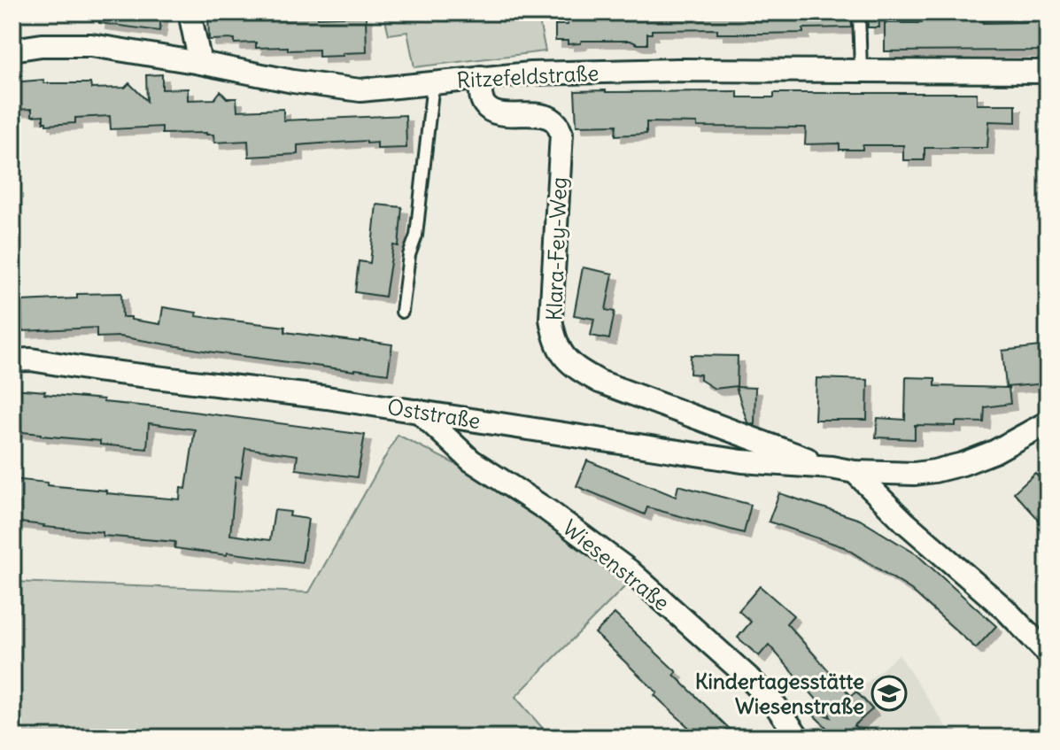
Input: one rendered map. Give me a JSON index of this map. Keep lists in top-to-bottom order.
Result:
{
  "streets": {
    "street": [
      "Ritzefeldstraße",
      "Klara-Fey-Weg",
      "Oststraße",
      "Wiesenstraße"
    ]
  },
  "crossings": [
    ["Ritzefeldstraße", "Klara-Fey-Weg"],
    ["Klara-Fey-Weg", "Oststraße"],
    ["Oststraße", "Wiesenstraße"]
  ],
  "places": {
    "school or university": ["Kindertagesstätte Wiesenstraße"]
  }
}
